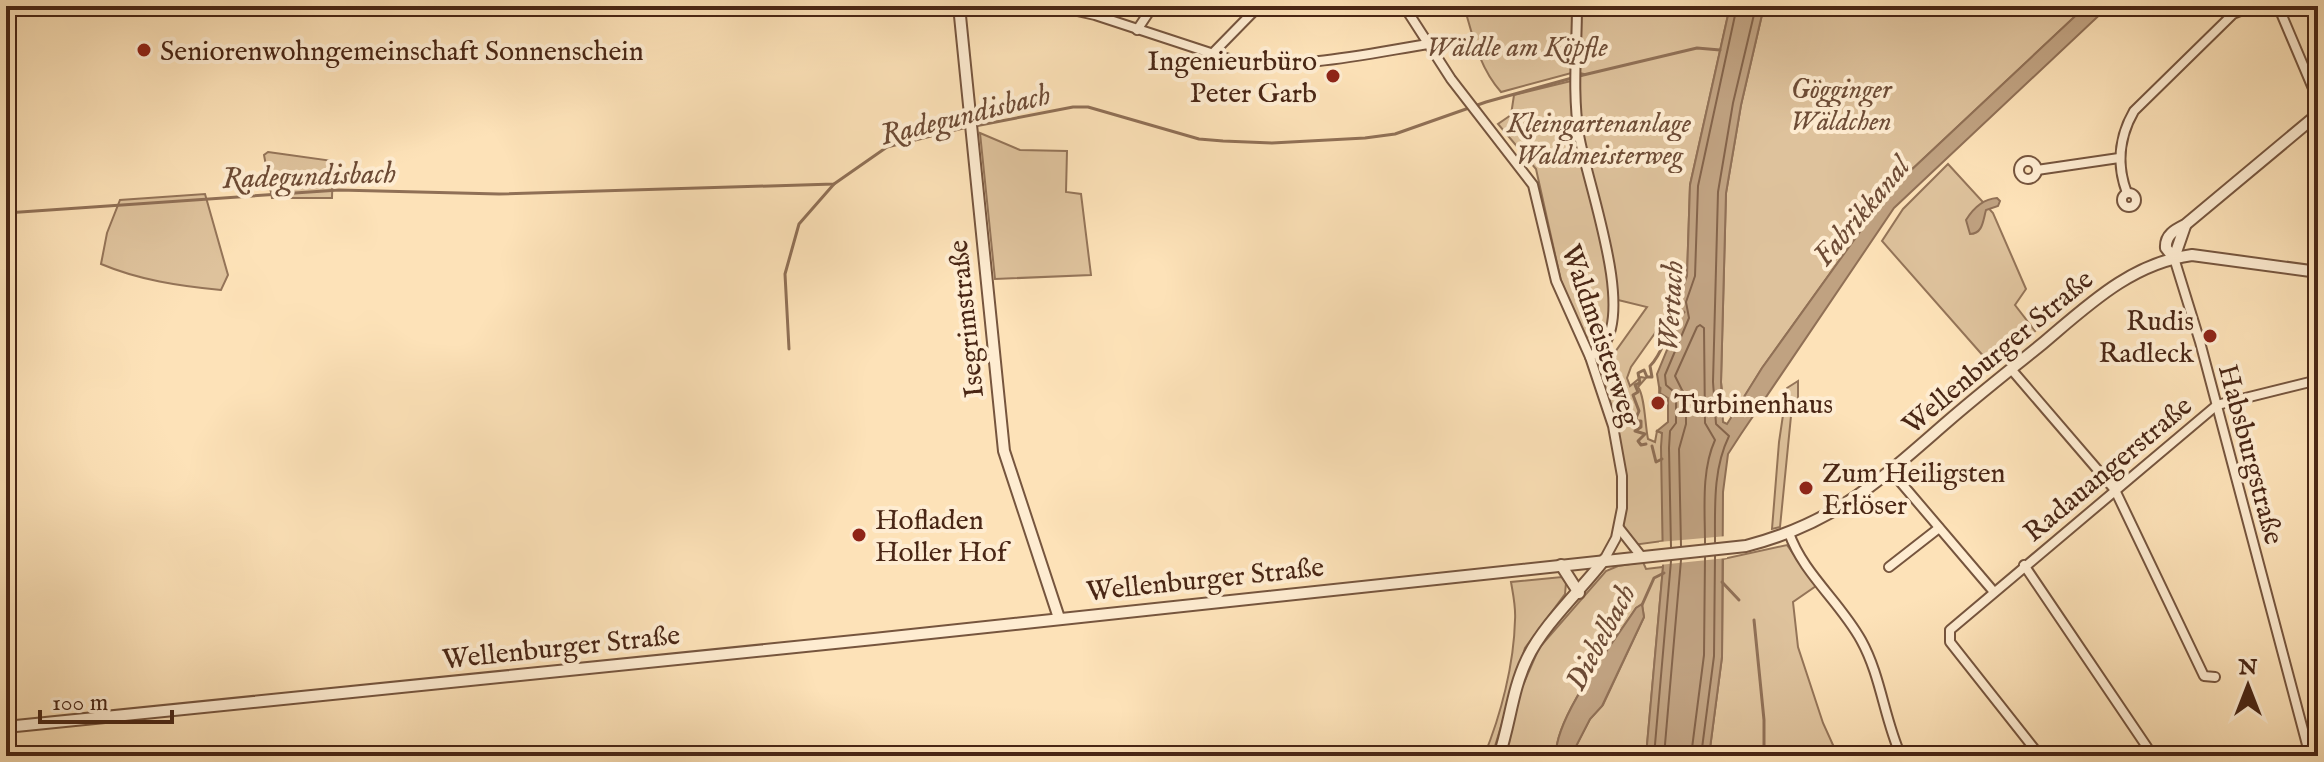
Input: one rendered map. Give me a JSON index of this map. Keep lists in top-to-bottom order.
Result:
{
  "streets": {
    "street": [
      "Isegrimstraße",
      "Waldmeisterweg",
      "Wellenburger Straße",
      "Habsburgstraße",
      "Radauangerstraße"
    ]
  },
  "crossings": [
    ["Isegrimstraße", "Wellenburger Straße"],
    ["Waldmeisterweg", "Wellenburger Straße"],
    ["Wellenburger Straße", "Habsburgstraße"],
    ["Habsburgstraße", "Radauangerstraße"]
  ],
  "water": [
    "Radegundisbach",
    "Fabrikkanal",
    "Wertach",
    "Diebelbach"
  ],
  "parks": ["Wäldle am Köpfle", "Gögginger Wäldchen", "Kleingartenanlage Waldmeisterweg"],
  "places": [
    "Seniorenwohngemeinschaft Sonnenschein",
    "Ingenieurbüro Peter Garb",
    "Rudis Radleck",
    "Turbinenhaus",
    "Zum Heiligsten Erlöser",
    "Hofladen Holler Hof"
  ],
  "scale_bar": "100 m",
  "north": "top"
}
